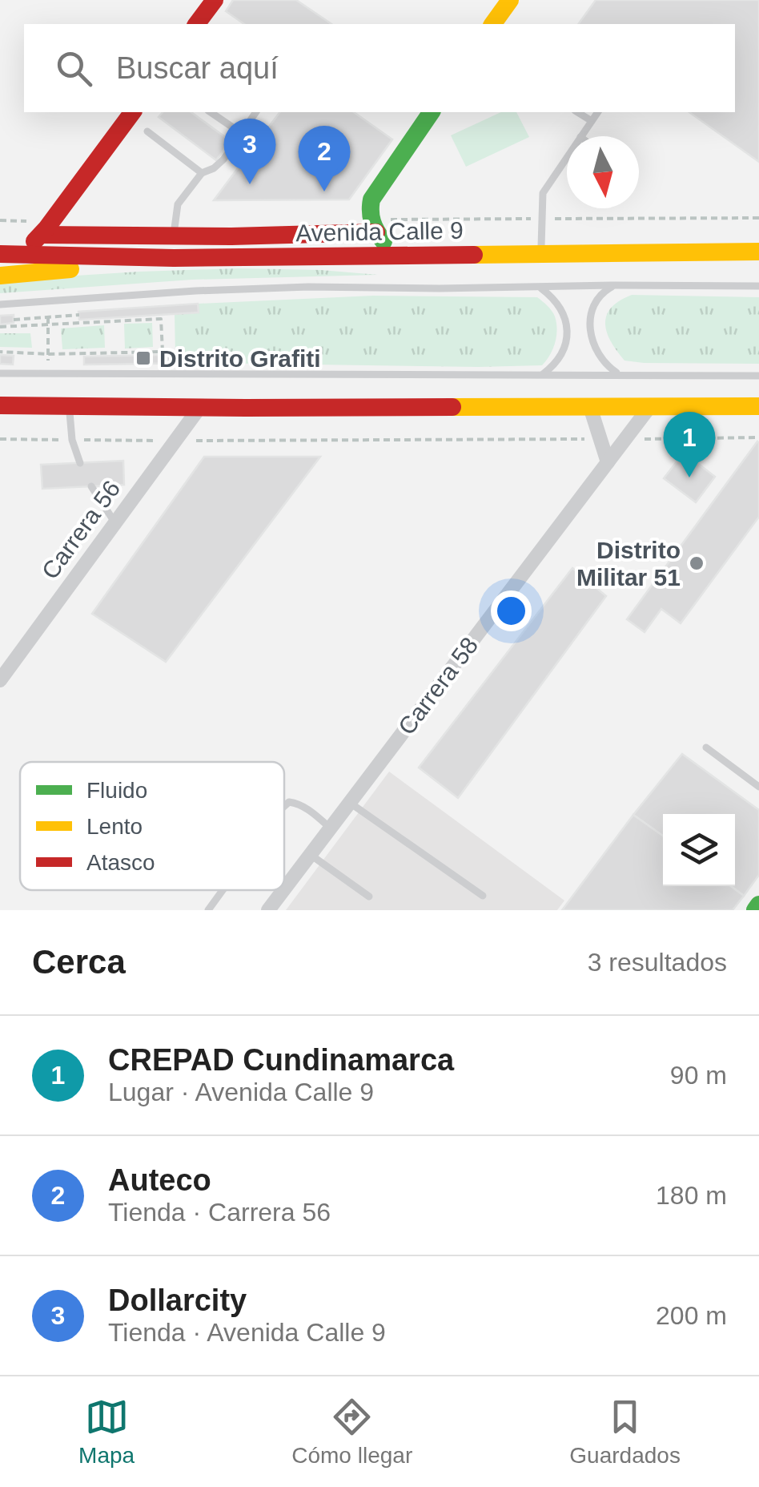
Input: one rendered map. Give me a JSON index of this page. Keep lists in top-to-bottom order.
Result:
{
  "streets": {
    "main road": ["Avenida Calle 9"],
    "street": ["Carrera 56", "Carrera 58"]
  },
  "places": {
    "transit": ["Distrito Grafiti"],
    "other": ["Distrito Militar 51"]
  },
  "legend": ["Fluido", "Lento", "Atasco"],
  "north": "bottom",
  "page": {
    "search": "Buscar aquí",
    "pins": ["3", "2", "1"],
    "heading": ["Cerca", "3 resultados"],
    "list": [
      {
        "mark": "1",
        "name": "CREPAD Cundinamarca",
        "note": "Lugar · Avenida Calle 9",
        "value": "90 m"
      },
      {
        "mark": "2",
        "name": "Auteco",
        "note": "Tienda · Carrera 56",
        "value": "180 m"
      },
      {
        "mark": "3",
        "name": "Dollarcity",
        "note": "Tienda · Avenida Calle 9",
        "value": "200 m"
      }
    ],
    "nav": ["Mapa", "Cómo llegar", "Guardados"]
  }
}
